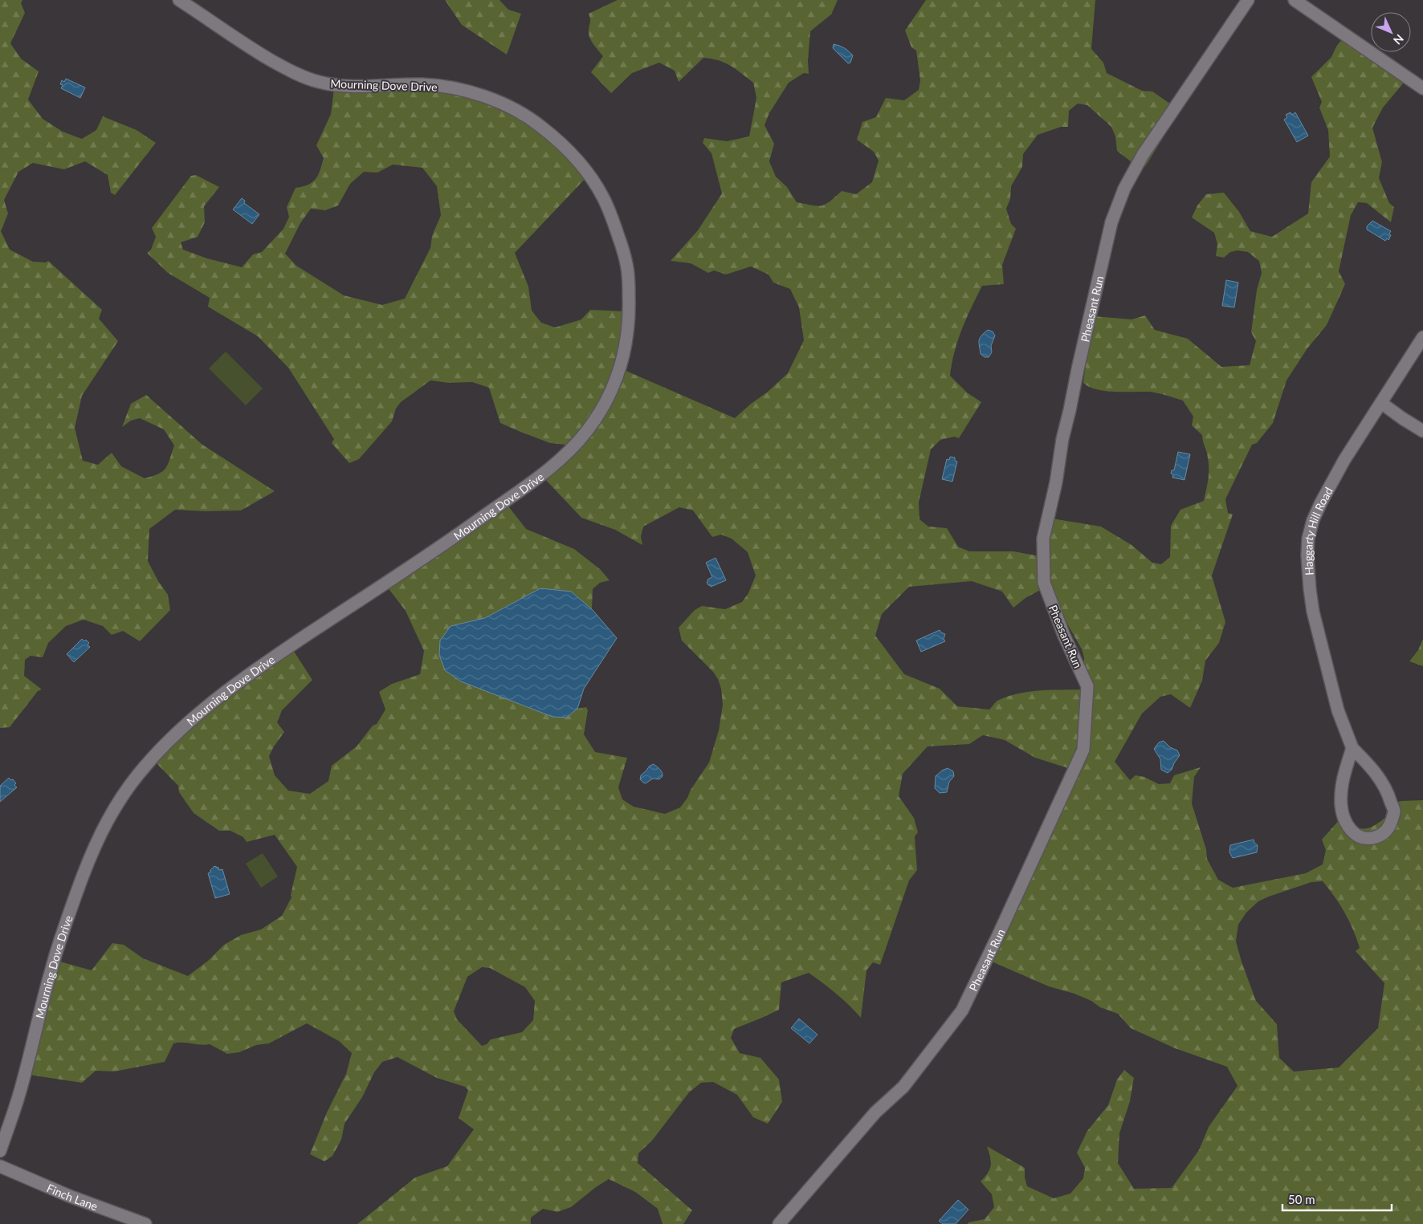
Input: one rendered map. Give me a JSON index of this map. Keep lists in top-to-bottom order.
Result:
{
  "streets": {
    "street": [
      "Mourning Dove Drive",
      "Pheasant Run",
      "Haggarty Hill Road",
      "Finch Lane"
    ]
  },
  "scale_bar": "50 m",
  "north": "bottom right"
}
